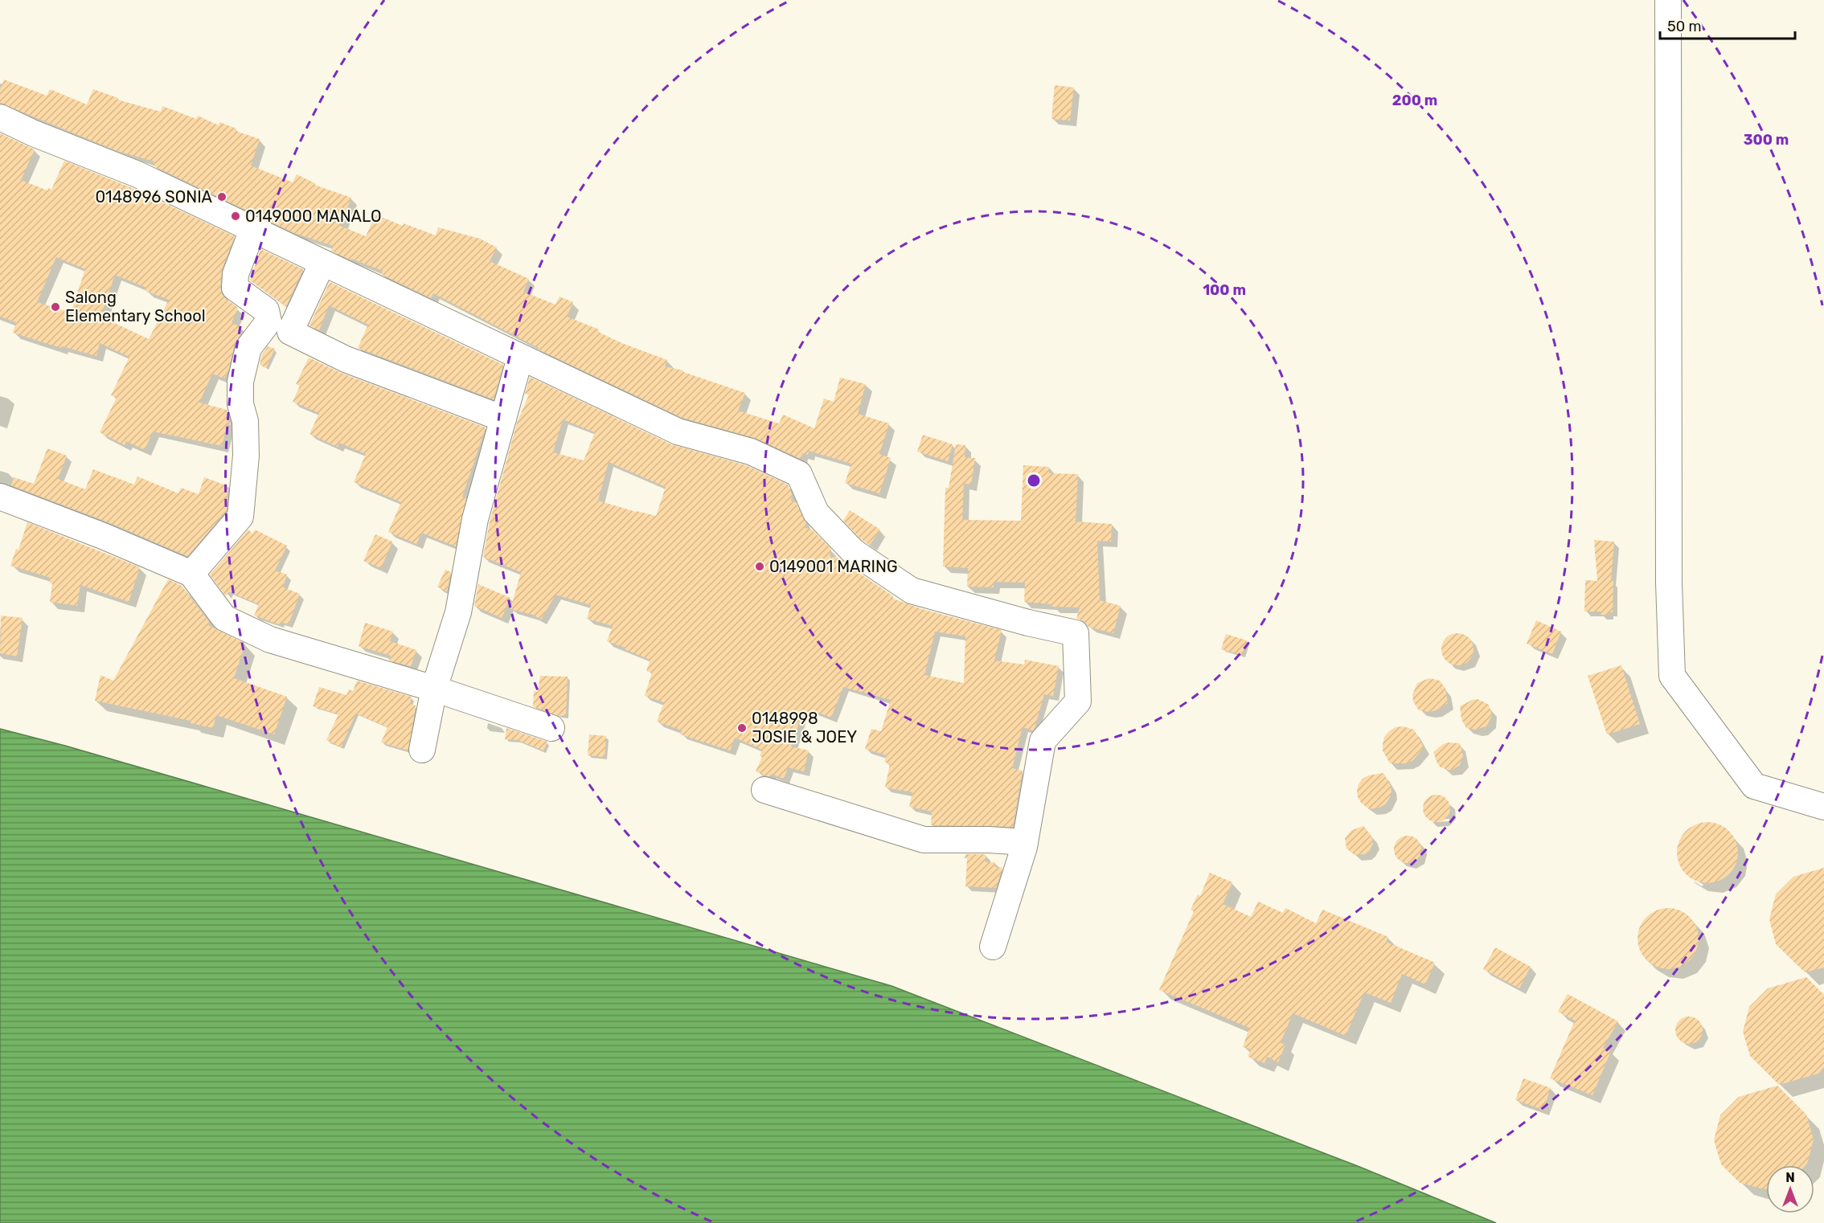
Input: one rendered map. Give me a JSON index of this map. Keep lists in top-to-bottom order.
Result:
{
  "places": [
    "0148996 SONIA",
    "0149000 MANALO",
    "Salong Elementary School",
    "0149001 MARING",
    "0148998 JOSIE & JOEY"
  ],
  "scale_bar": "50 m",
  "north": "top",
  "rings": ["200 m", "300 m", "100 m"]
}
